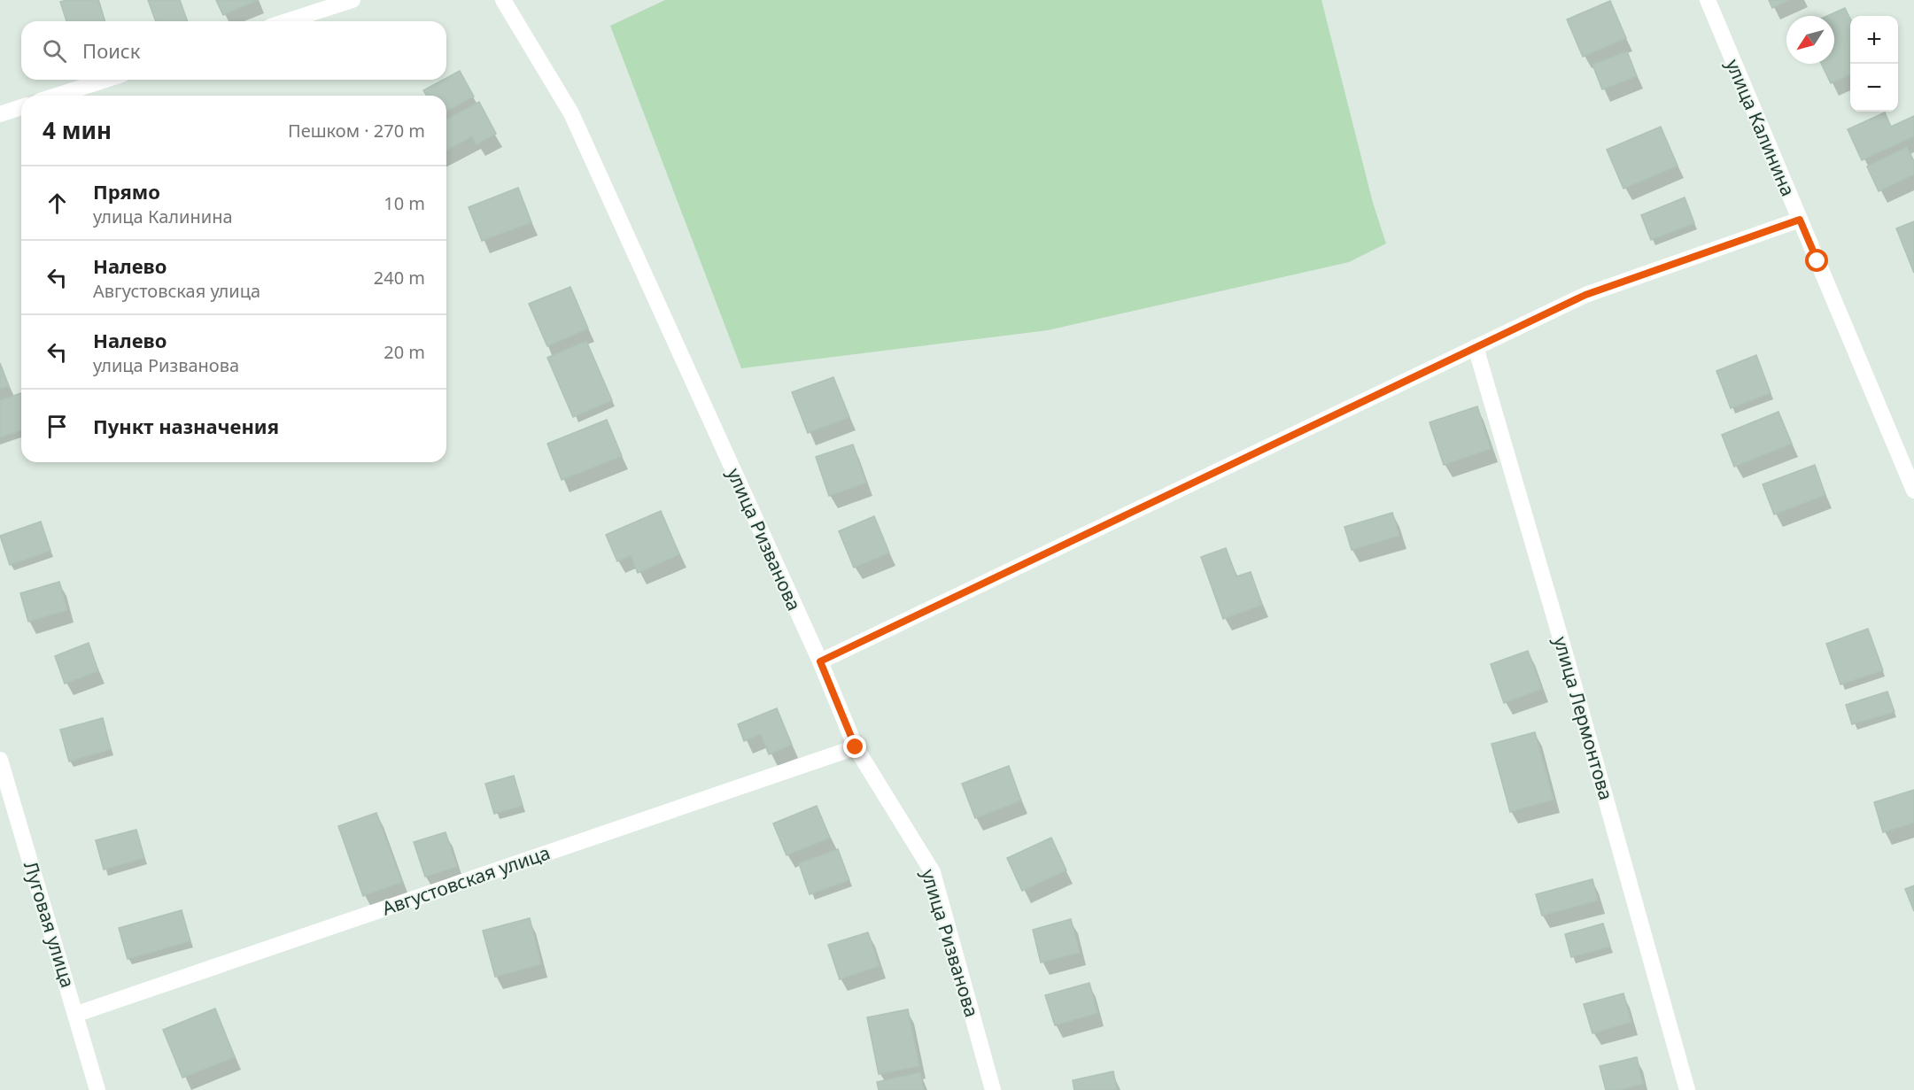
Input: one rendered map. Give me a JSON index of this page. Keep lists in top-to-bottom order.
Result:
{
  "streets": {
    "street": [
      "улица Калинина",
      "улица Ризванова",
      "улица Лермонтова",
      "Августовская улица",
      "Луговая улица"
    ]
  },
  "crossings": [
    ["улица Ризванова", "Августовская улица"],
    ["Августовская улица", "Луговая улица"]
  ],
  "north": "bottom left",
  "page": {
    "map_buttons": ["+", "−"],
    "search": "Поиск",
    "heading": ["4 мин", "Пешком · 270 m"],
    "list": [
      ["Прямо", "улица Калинина", "10 m"],
      ["Налево", "Августовская улица", "240 m"],
      ["Налево", "улица Ризванова", "20 m"],
      "Пункт назначения"
    ]
  }
}
